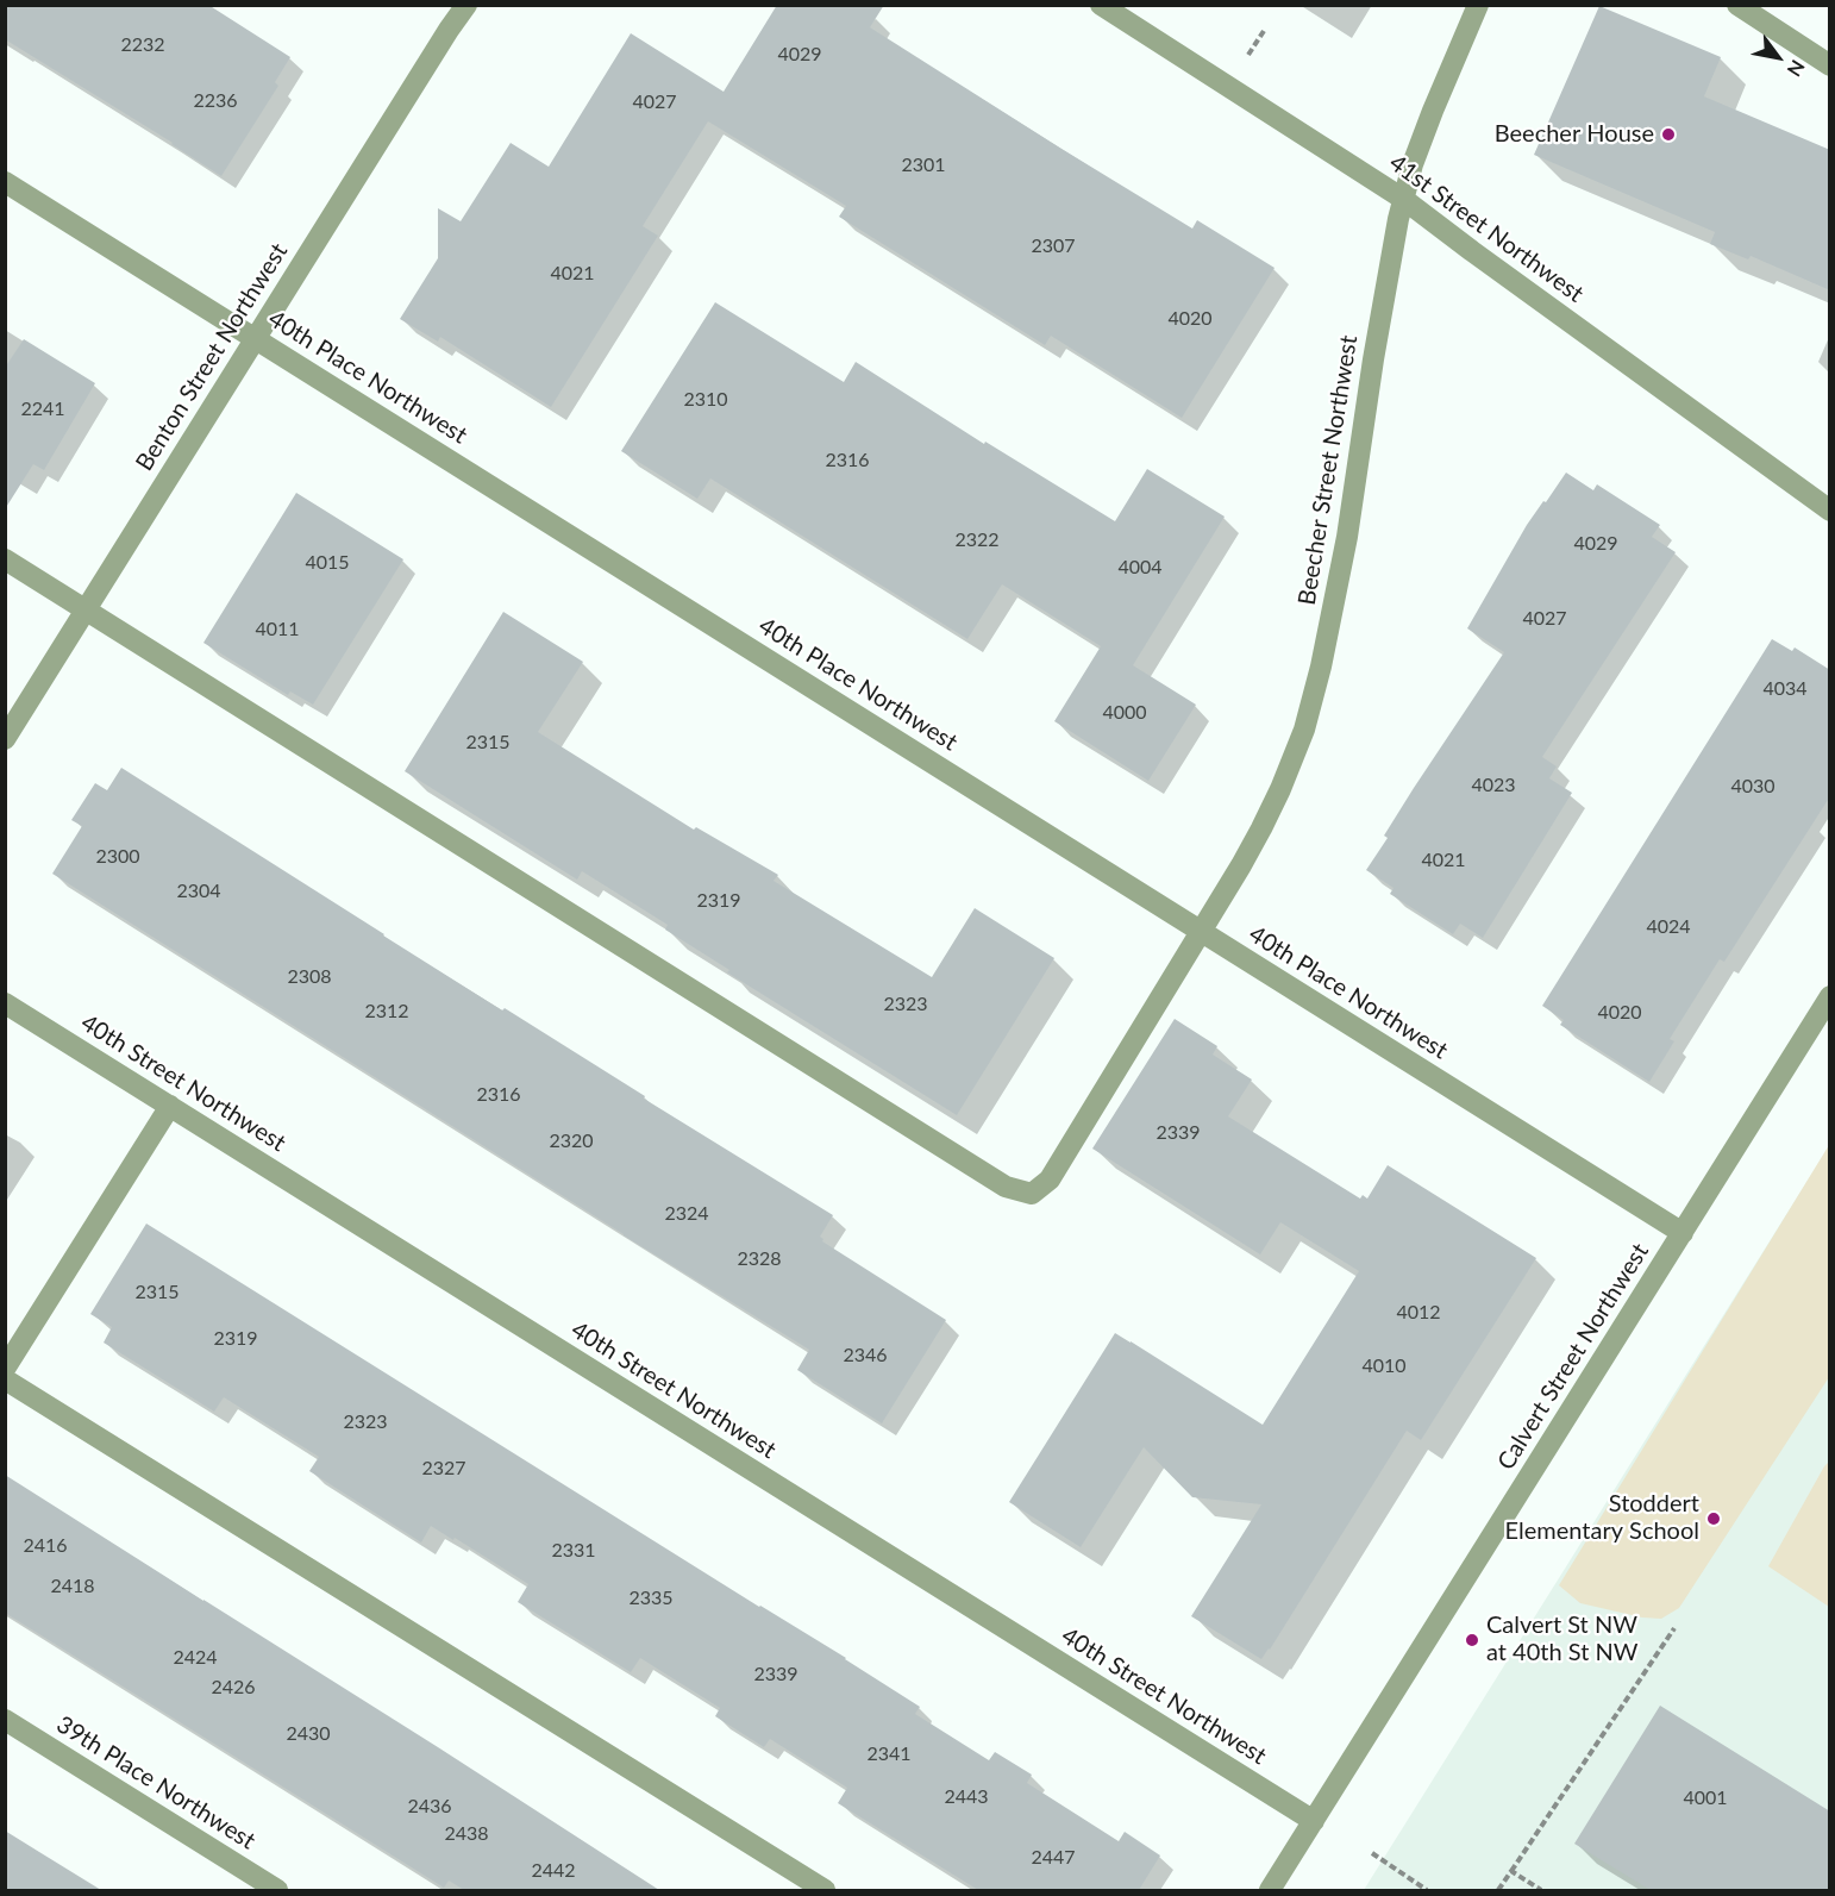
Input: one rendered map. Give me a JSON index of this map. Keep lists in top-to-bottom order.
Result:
{
  "streets": {
    "street": [
      "41st Street Northwest",
      "Benton Street Northwest",
      "40th Place Northwest",
      "Beecher Street Northwest",
      "40th Street Northwest",
      "Calvert Street Northwest",
      "39th Place Northwest"
    ]
  },
  "crossings": [
    ["41st Street Northwest", "Beecher Street Northwest"],
    ["Benton Street Northwest", "40th Place Northwest"],
    ["Benton Street Northwest", "Beecher Street Northwest"],
    ["40th Place Northwest", "Beecher Street Northwest"],
    ["40th Place Northwest", "Calvert Street Northwest"],
    ["40th Street Northwest", "Calvert Street Northwest"]
  ],
  "places": ["Beecher House", "Stoddert Elementary School", "Calvert St NW at 40th St NW"],
  "house_numbers": [
    "2232",
    "4029",
    "2236",
    "4027",
    "2301",
    "2307",
    "4021",
    "4020",
    "2310",
    "2241",
    "2316",
    "2322",
    "4029",
    "4015",
    "4004",
    "4027",
    "4011",
    "4034",
    "4000",
    "2315",
    "4023",
    "4030",
    "2300",
    "4021",
    "2304",
    "2319",
    "4024",
    "2308",
    "2323",
    "2312",
    "4020",
    "2316",
    "2339",
    "2320",
    "2324",
    "2328",
    "2315",
    "4012",
    "2319",
    "2346",
    "4010",
    "2323",
    "2327",
    "2416",
    "2331",
    "2418",
    "2335",
    "2424",
    "2339",
    "2426",
    "2430",
    "2341",
    "2443",
    "4001",
    "2436",
    "2438",
    "2447",
    "2442"
  ],
  "north": "bottom right"
}
